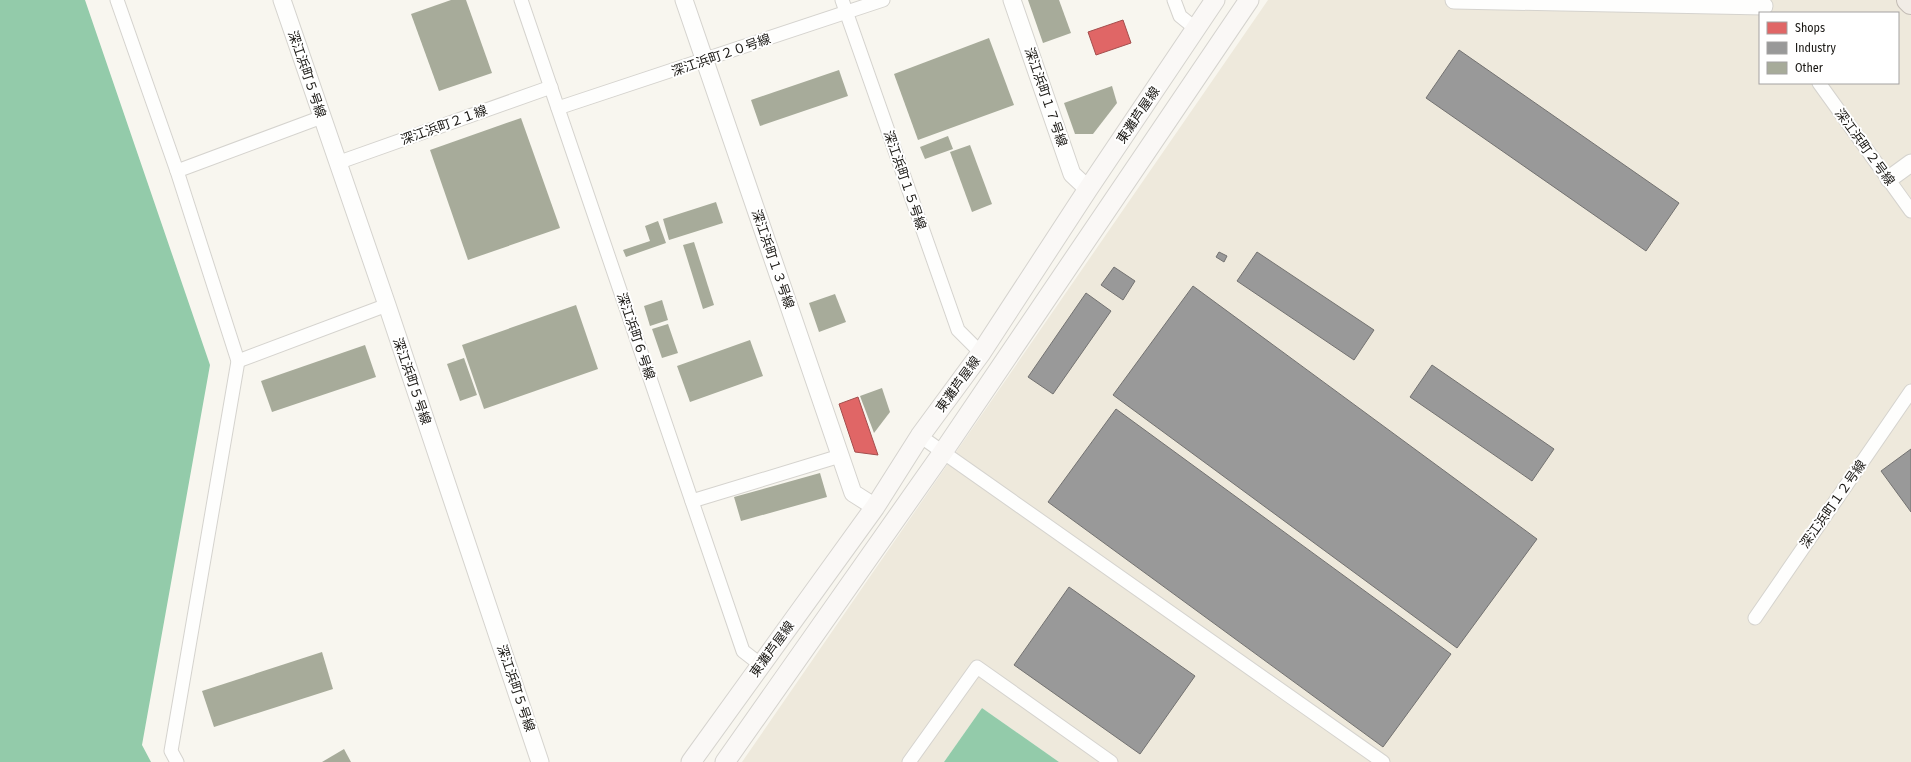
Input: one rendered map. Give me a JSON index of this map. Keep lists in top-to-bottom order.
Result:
{
  "streets": {
    "main road": ["東灘芦屋線"],
    "street": [
      "深江浜町２０号線",
      "深江浜町５号線",
      "深江浜町１７号線",
      "深江浜町２１線",
      "深江浜町２号線",
      "深江浜町１５号線",
      "深江浜町１３号線",
      "深江浜町６号線",
      "深江浜町１２号線"
    ]
  },
  "crossings": [
    ["深江浜町２０号線", "深江浜町１５号線"],
    ["深江浜町２０号線", "深江浜町１３号線"],
    ["深江浜町２０号線", "深江浜町６号線"],
    ["深江浜町５号線", "深江浜町２１線"],
    ["深江浜町１７号線", "東灘芦屋線"],
    ["東灘芦屋線", "深江浜町１５号線"],
    ["東灘芦屋線", "深江浜町１３号線"],
    ["東灘芦屋線", "深江浜町６号線"],
    ["深江浜町２１線", "深江浜町６号線"]
  ],
  "legend": ["Shops", "Industry", "Other"]
}
